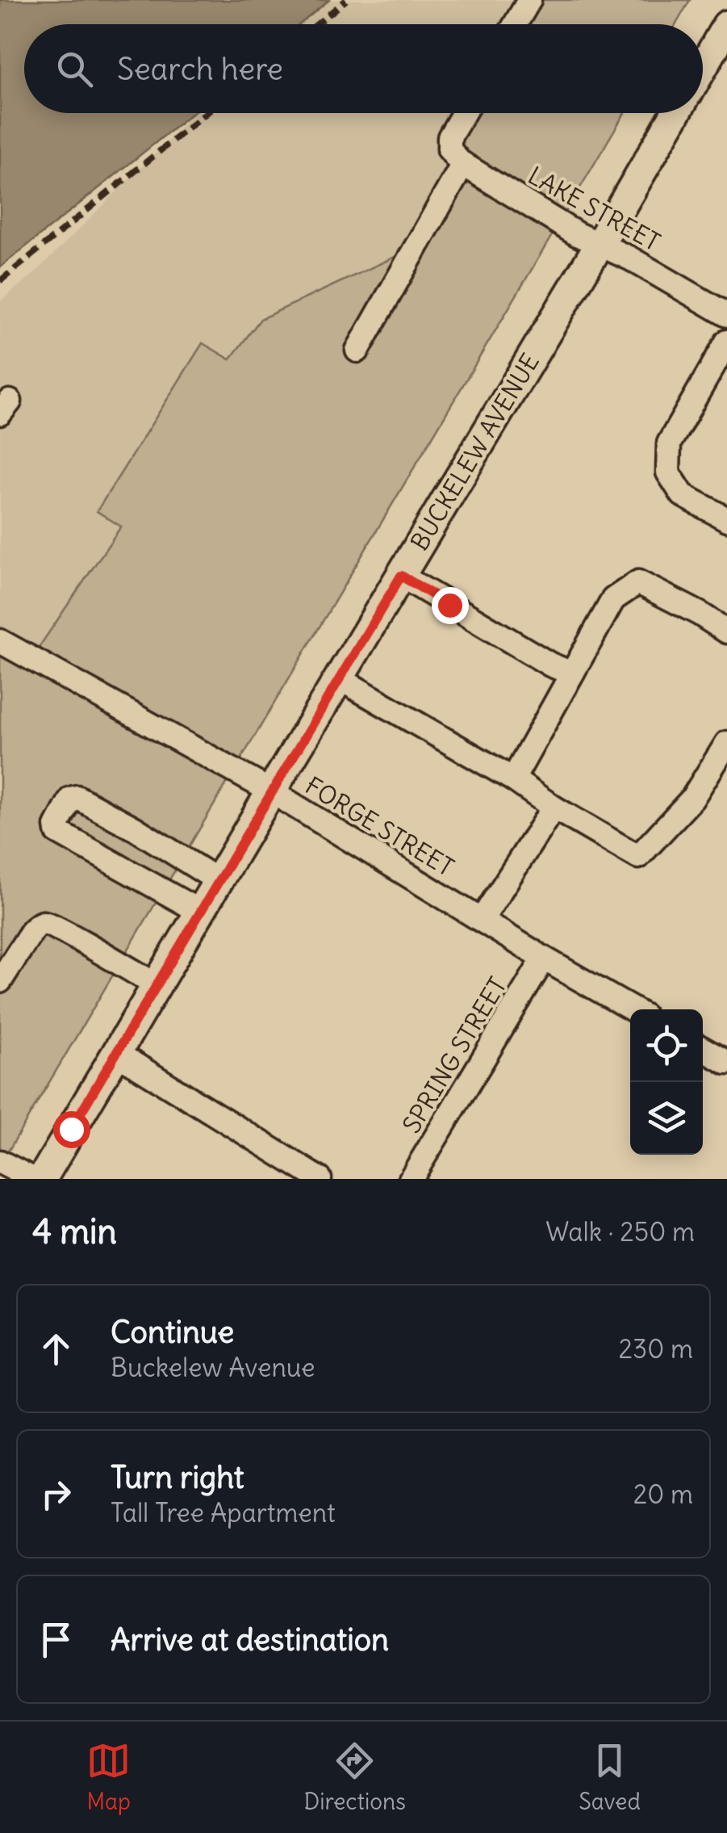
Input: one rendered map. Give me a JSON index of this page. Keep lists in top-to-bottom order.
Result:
{
  "streets": {
    "main road": ["BUCKELEW AVENUE"],
    "street": ["LAKE STREET", "FORGE STREET", "SPRING STREET"]
  },
  "crossings": [
    ["LAKE STREET", "BUCKELEW AVENUE"],
    ["BUCKELEW AVENUE", "FORGE STREET"],
    ["FORGE STREET", "SPRING STREET"]
  ],
  "page": {
    "search": "Search here",
    "heading": ["4 min", "Walk · 250 m"],
    "list": [
      ["Continue", "Buckelew Avenue", "230 m"],
      ["Turn right", "Tall Tree Apartment", "20 m"],
      "Arrive at destination"
    ],
    "nav": ["Map", "Directions", "Saved"]
  }
}
